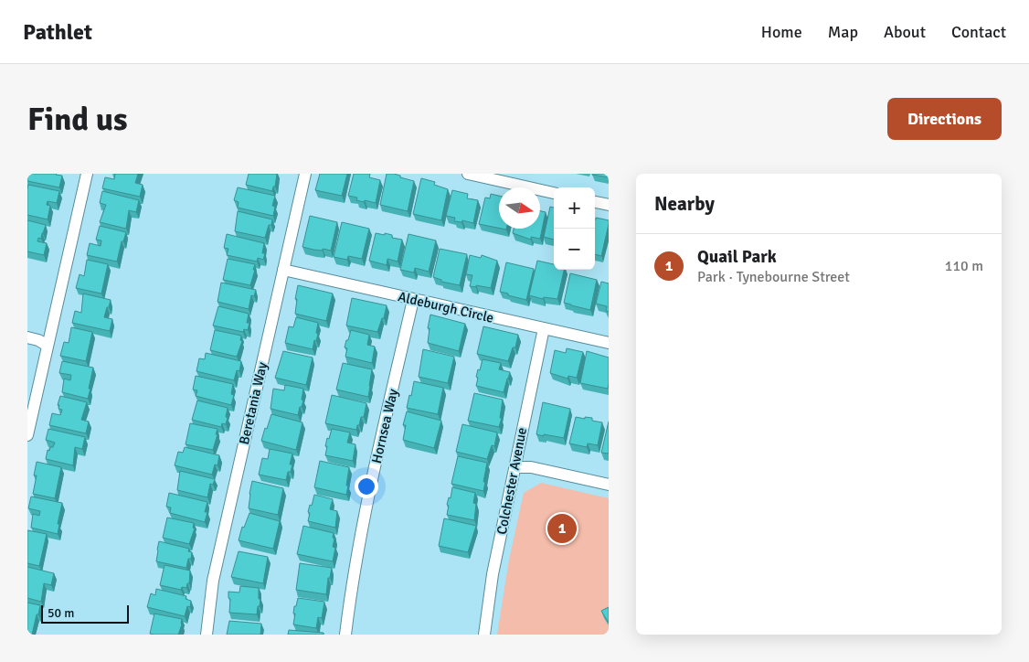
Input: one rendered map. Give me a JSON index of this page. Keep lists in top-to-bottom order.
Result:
{
  "streets": {
    "street": [
      "Aldeburgh Circle",
      "Beretania Way",
      "Hornsea Way",
      "Colchester Avenue"
    ]
  },
  "crossings": [
    ["Aldeburgh Circle", "Beretania Way"],
    ["Aldeburgh Circle", "Hornsea Way"],
    ["Aldeburgh Circle", "Colchester Avenue"]
  ],
  "scale_bar": "50 m",
  "north": "right",
  "page": {
    "header": "Pathlet",
    "nav": [
      "Home",
      "Map",
      "About",
      "Contact"
    ],
    "buttons": "Directions",
    "title": "Find us",
    "heading": "Nearby",
    "map_buttons": ["+", "−"],
    "list": [
      {
        "mark": "1",
        "name": "Quail Park",
        "note": "Park · Tynebourne Street",
        "value": "110 m"
      }
    ],
    "pins": "1",
    "scale": "50 m"
  }
}
